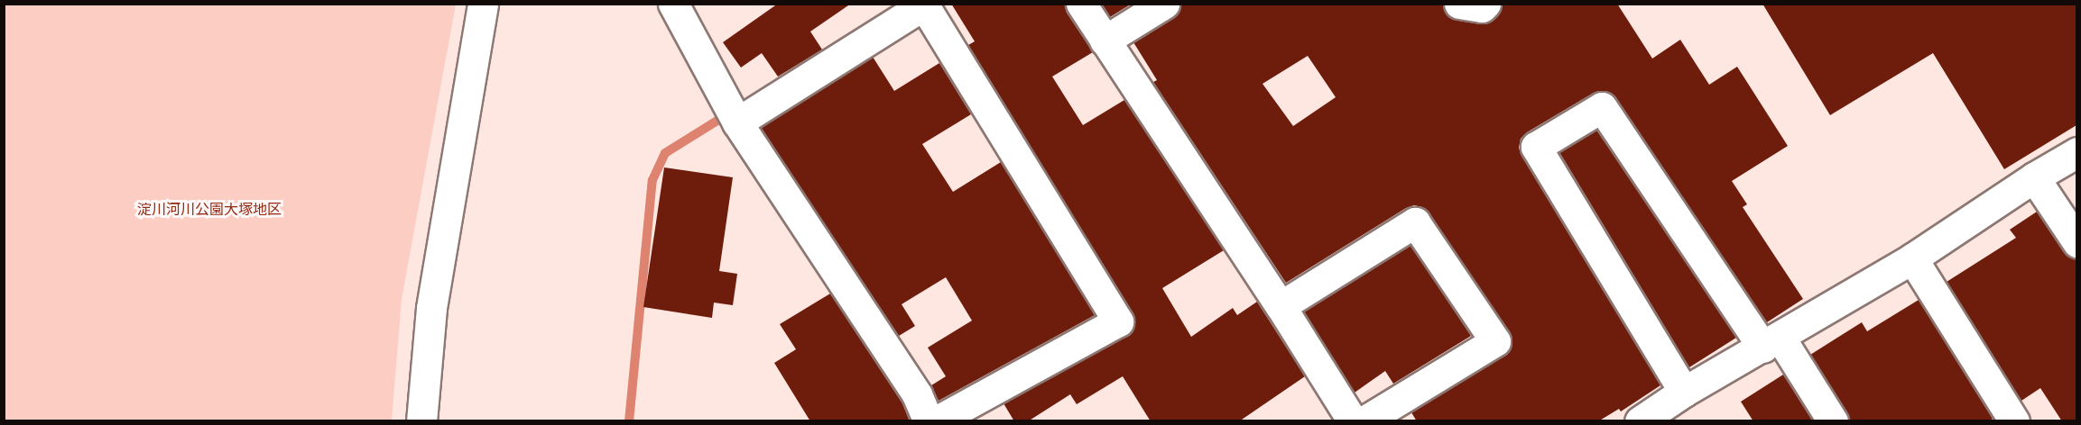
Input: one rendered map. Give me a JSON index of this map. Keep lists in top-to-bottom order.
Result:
{
  "parks": ["淀川河川公園大塚地区"]
}
